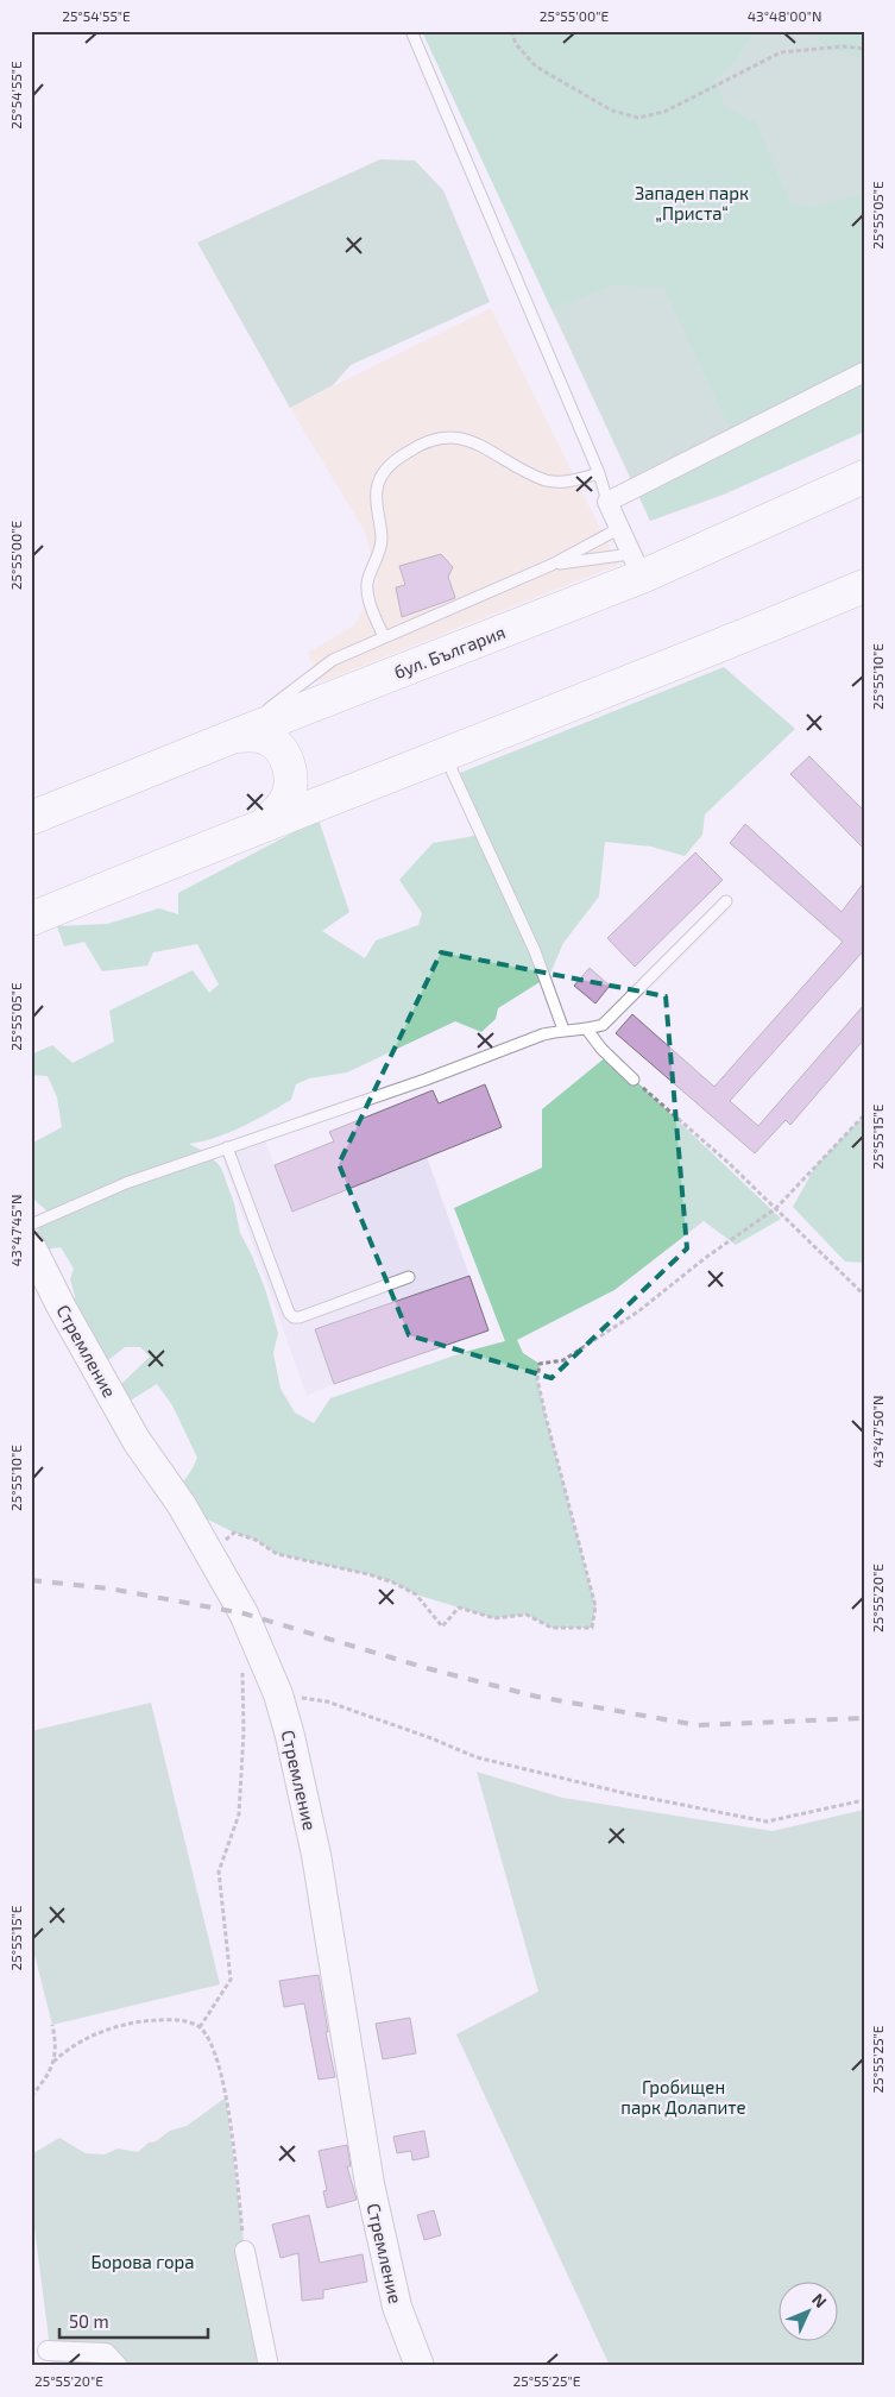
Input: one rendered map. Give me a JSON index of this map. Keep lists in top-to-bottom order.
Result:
{
  "streets": {
    "highway": ["бул. България"],
    "street": ["Стремление"]
  },
  "parks": ["Западен парк „Приста“", "Гробищен парк Долапите", "Борова гора"],
  "scale_bar": "50 m",
  "north": "top right",
  "coordinates": [
    "25°54'55\"E",
    "25°55'00\"E",
    "43°48'00\"N",
    "25°55'05\"E",
    "25°55'10\"E",
    "25°55'15\"E",
    "43°47'45\"N",
    "43°47'50\"N",
    "25°55'20\"E",
    "25°55'25\"E"
  ]
}
